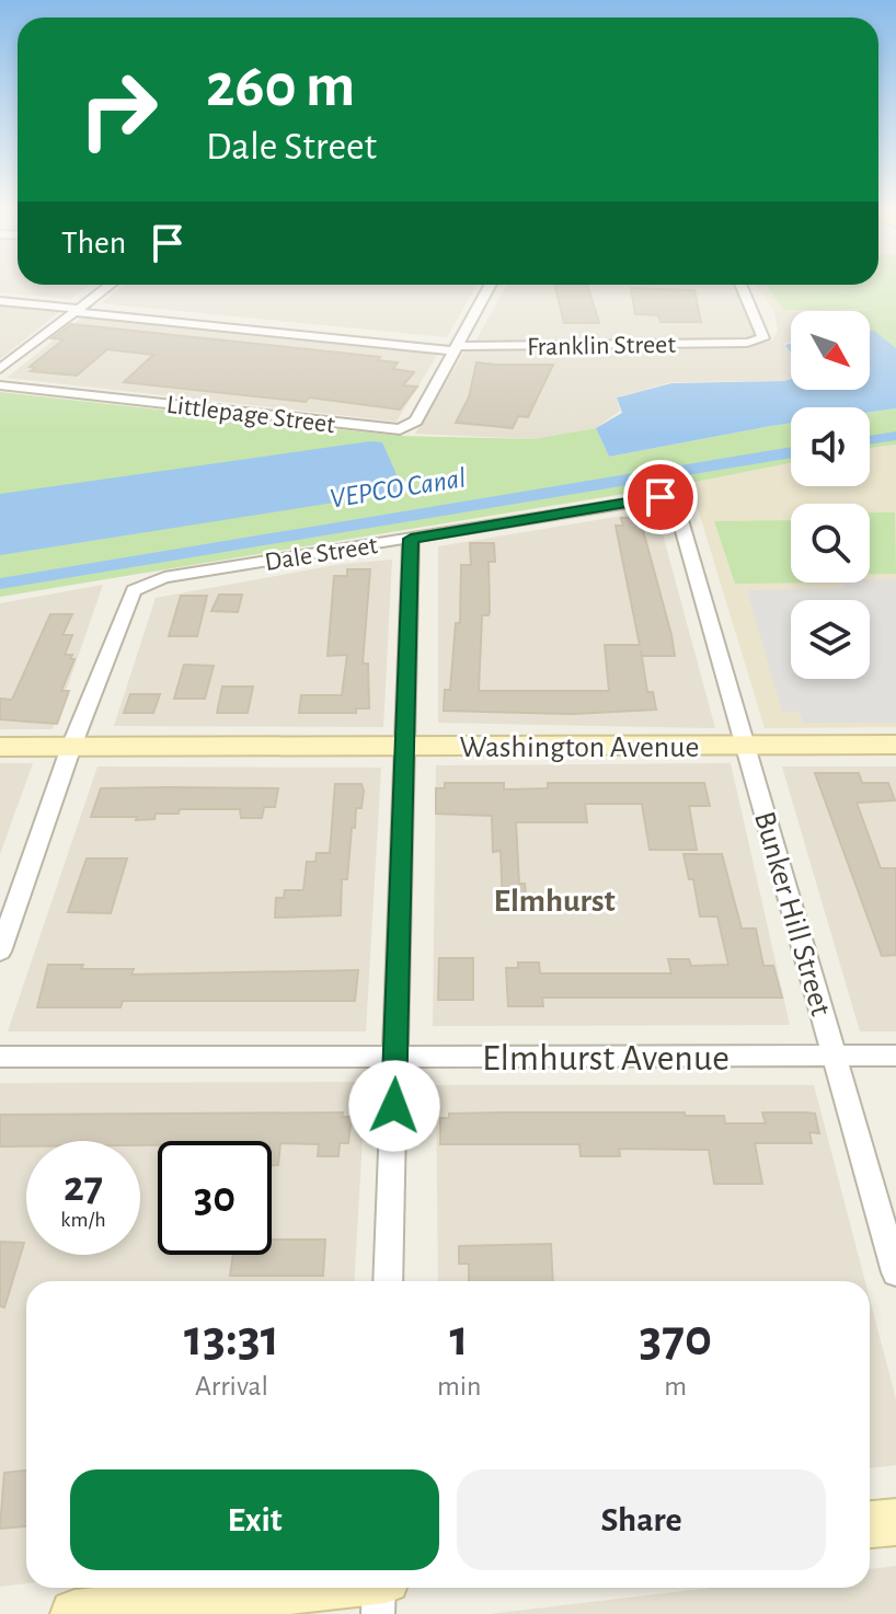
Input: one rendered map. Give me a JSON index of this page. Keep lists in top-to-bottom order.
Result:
{
  "streets": {
    "street": [
      "Franklin Street",
      "Littlepage Street",
      "Dale Street",
      "Washington Avenue",
      "Bunker Hill Street",
      "Elmhurst Avenue"
    ]
  },
  "crossings": [
    ["Franklin Street", "Littlepage Street"],
    ["Dale Street", "Washington Avenue"],
    ["Dale Street", "Bunker Hill Street"],
    ["Washington Avenue", "Bunker Hill Street"],
    ["Bunker Hill Street", "Elmhurst Avenue"]
  ],
  "districts": ["Elmhurst"],
  "water": ["VEPCO Canal"],
  "north": "bottom right",
  "page": {
    "turn": ["260 m", "Dale Street"],
    "then": "Then",
    "speed": "27 km/h",
    "limit": "30",
    "eta": [
      "13:31",
      "Arrival",
      "1",
      "min",
      "370",
      "m"
    ],
    "buttons": ["Exit", "Share"]
  }
}
